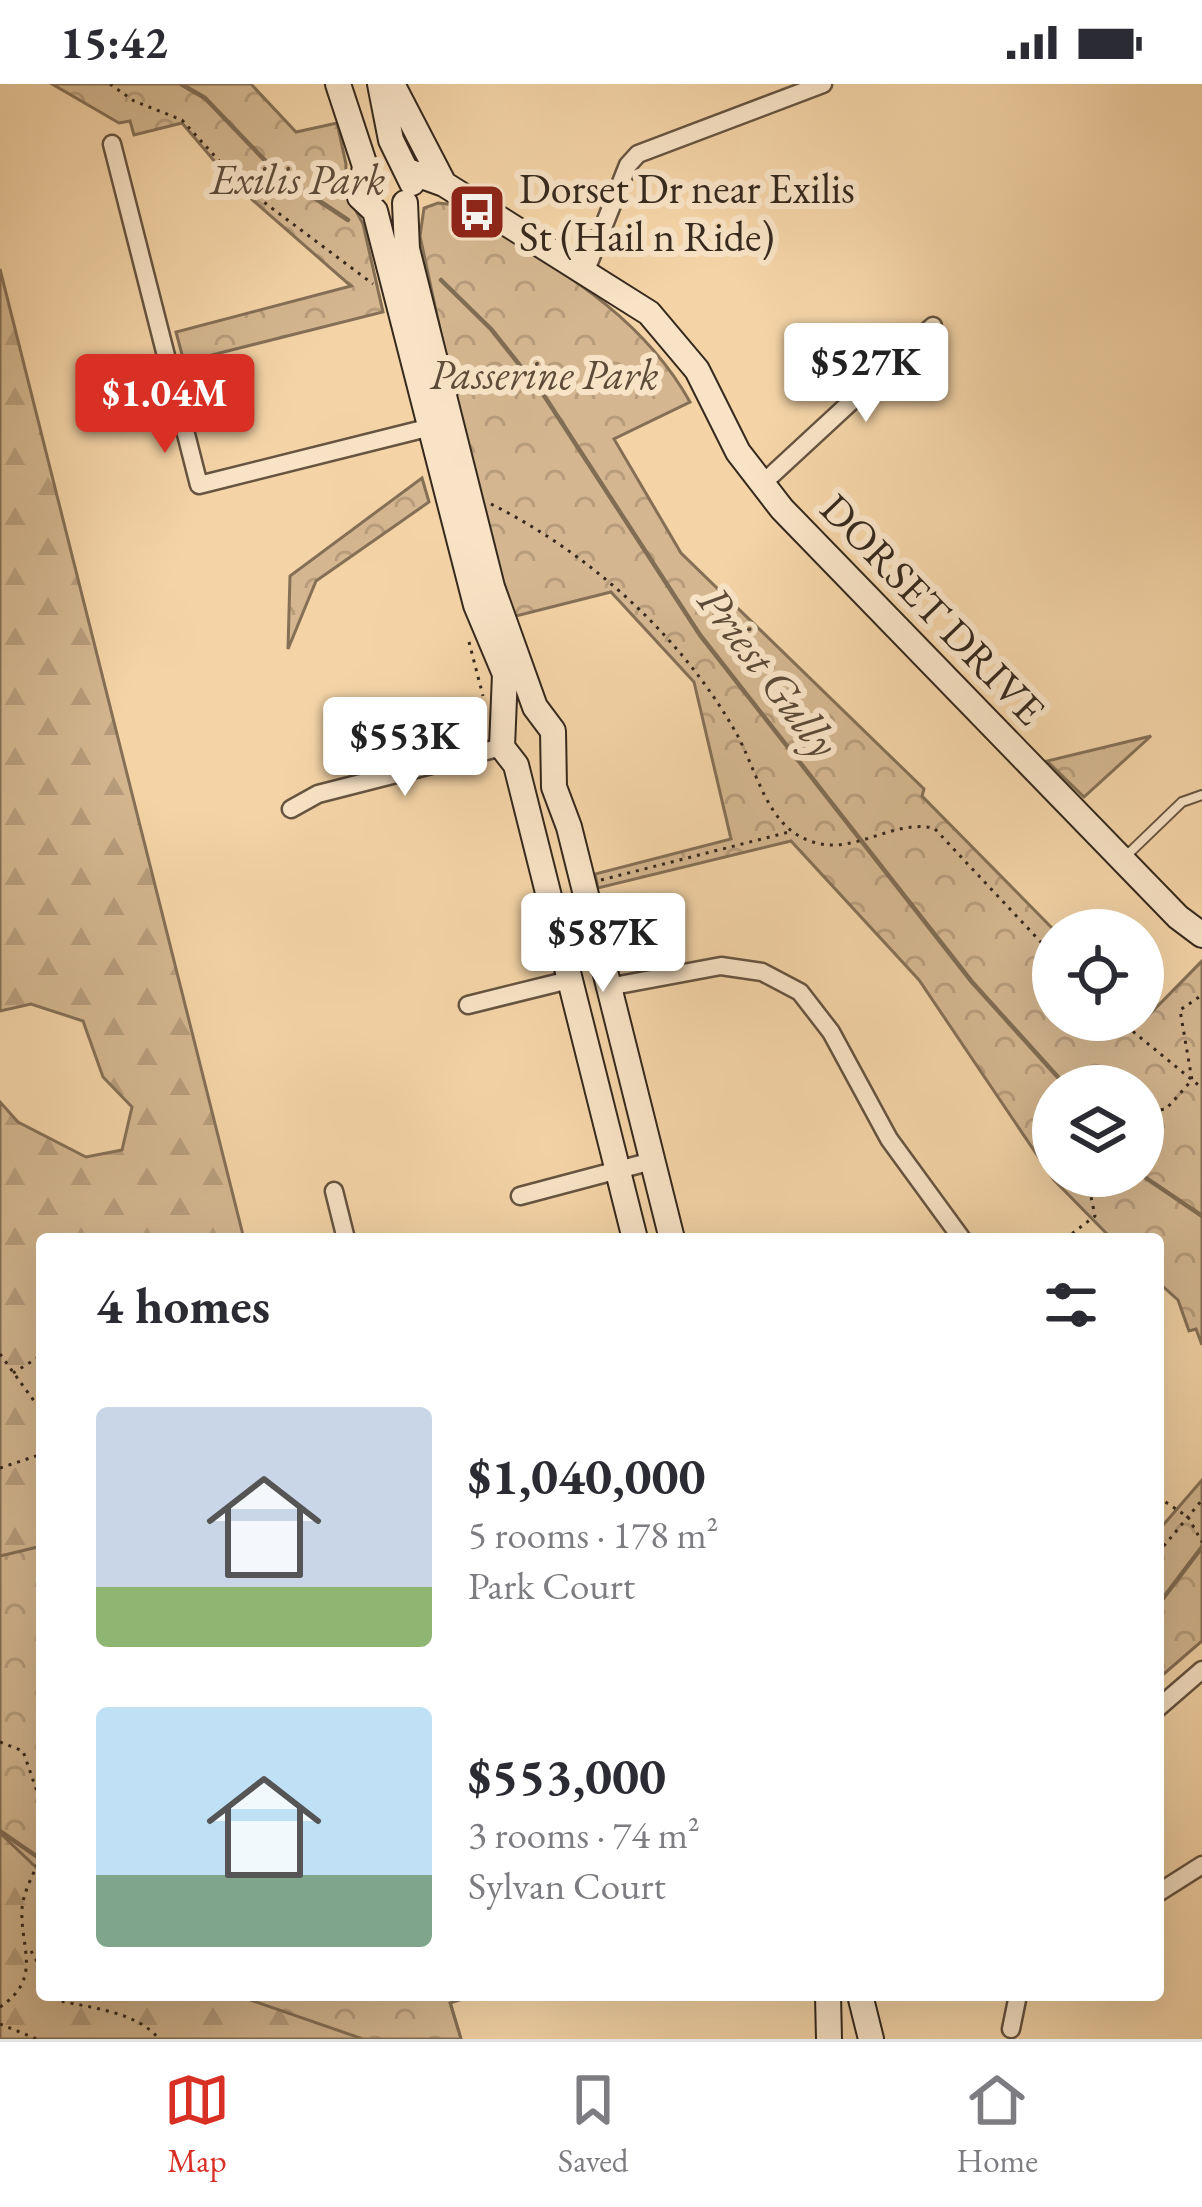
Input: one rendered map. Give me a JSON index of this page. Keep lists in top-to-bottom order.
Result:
{
  "streets": {
    "street": ["DORSET DRIVE"]
  },
  "water": ["Priest Gully"],
  "parks": ["Exilis Park", "Passerine Park"],
  "places": {
    "bus stop": ["Dorset Dr near Exilis St (Hail n Ride)"]
  },
  "page": {
    "status": "15:42",
    "price": [
      "$527K",
      "$1.04M",
      "$553K",
      "$587K"
    ],
    "heading": "4 homes",
    "list": [
      {
        "name": "$1,040,000",
        "note": "5 rooms · 178 m² · Park Court"
      },
      {
        "name": "$553,000",
        "note": "3 rooms · 74 m² · Sylvan Court"
      }
    ],
    "tabs": ["Map", "Saved", "Home"]
  }
}
